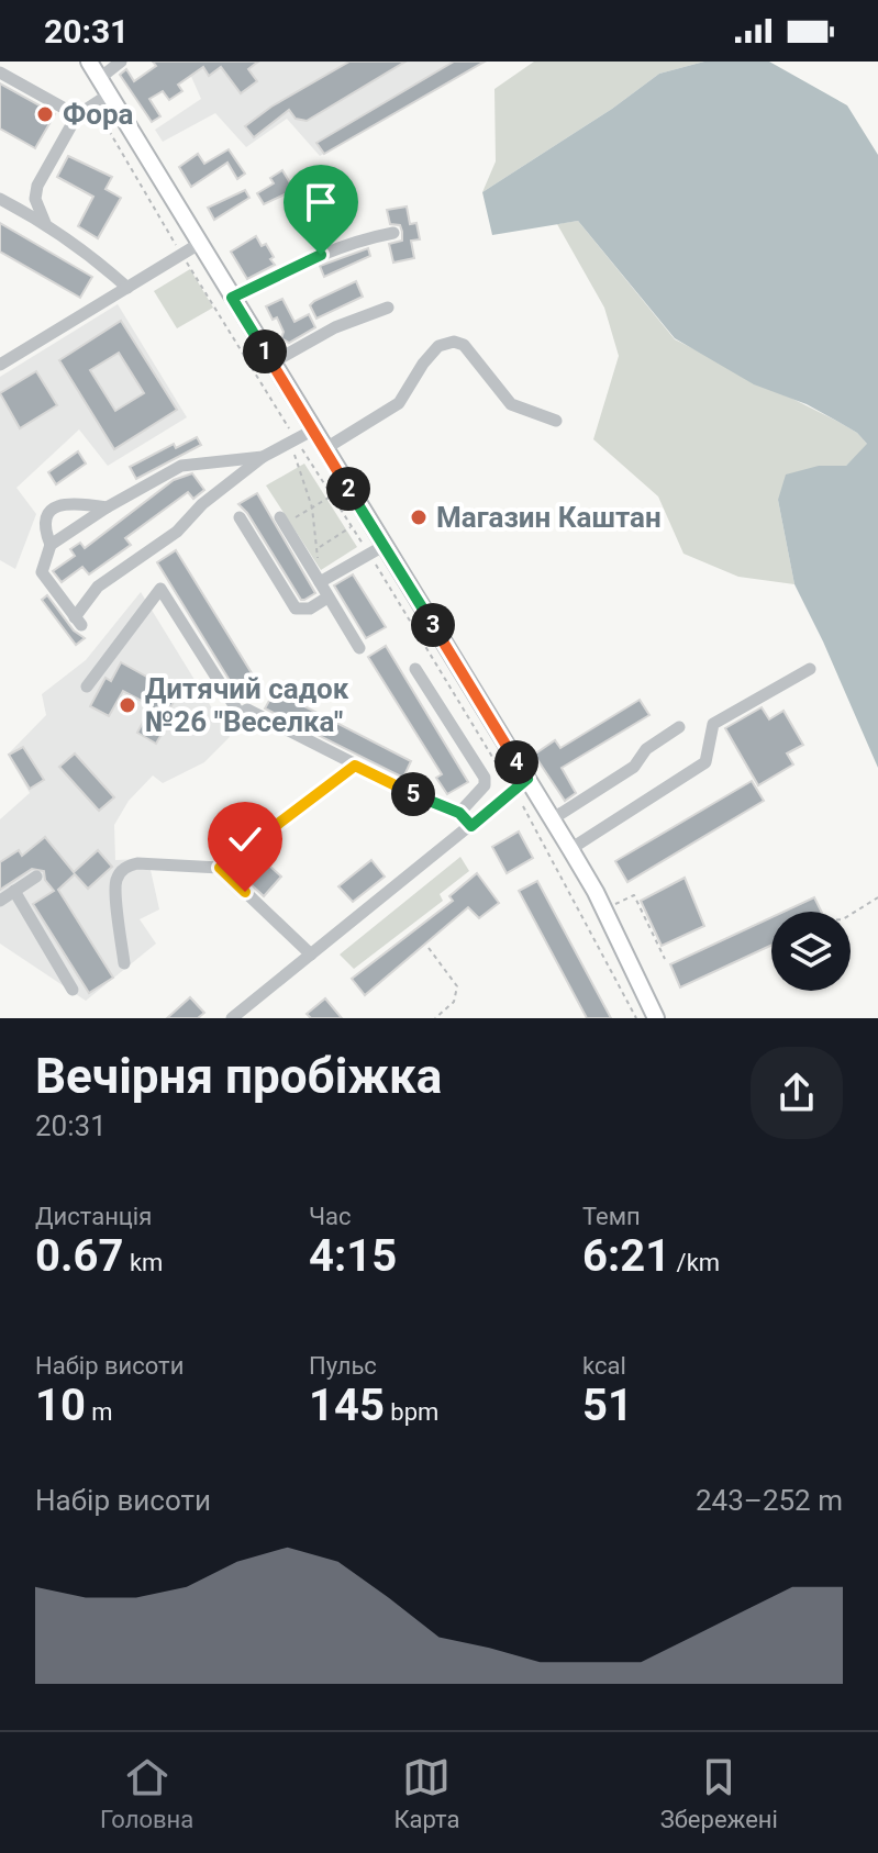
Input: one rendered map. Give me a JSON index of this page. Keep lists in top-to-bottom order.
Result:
{
  "places": ["Фора", "Магазин Каштан", "Дитячий садок №26 \"Веселка\""],
  "page": {
    "status": "20:31",
    "pins": [
      "1",
      "2",
      "3",
      "4",
      "5"
    ],
    "heading": ["Вечірня пробіжка", "20:31"],
    "stats": [
      ["Дистанція", "0.67 km"],
      ["Час", "4:15"],
      ["Темп", "6:21 /km"],
      ["Набір висоти", "10 m"],
      ["Пульс", "145 bpm"],
      ["kcal", "51"]
    ],
    "chart": ["Набір висоти", "243–252 m"],
    "tabs": ["Головна", "Карта", "Збережені"]
  }
}
